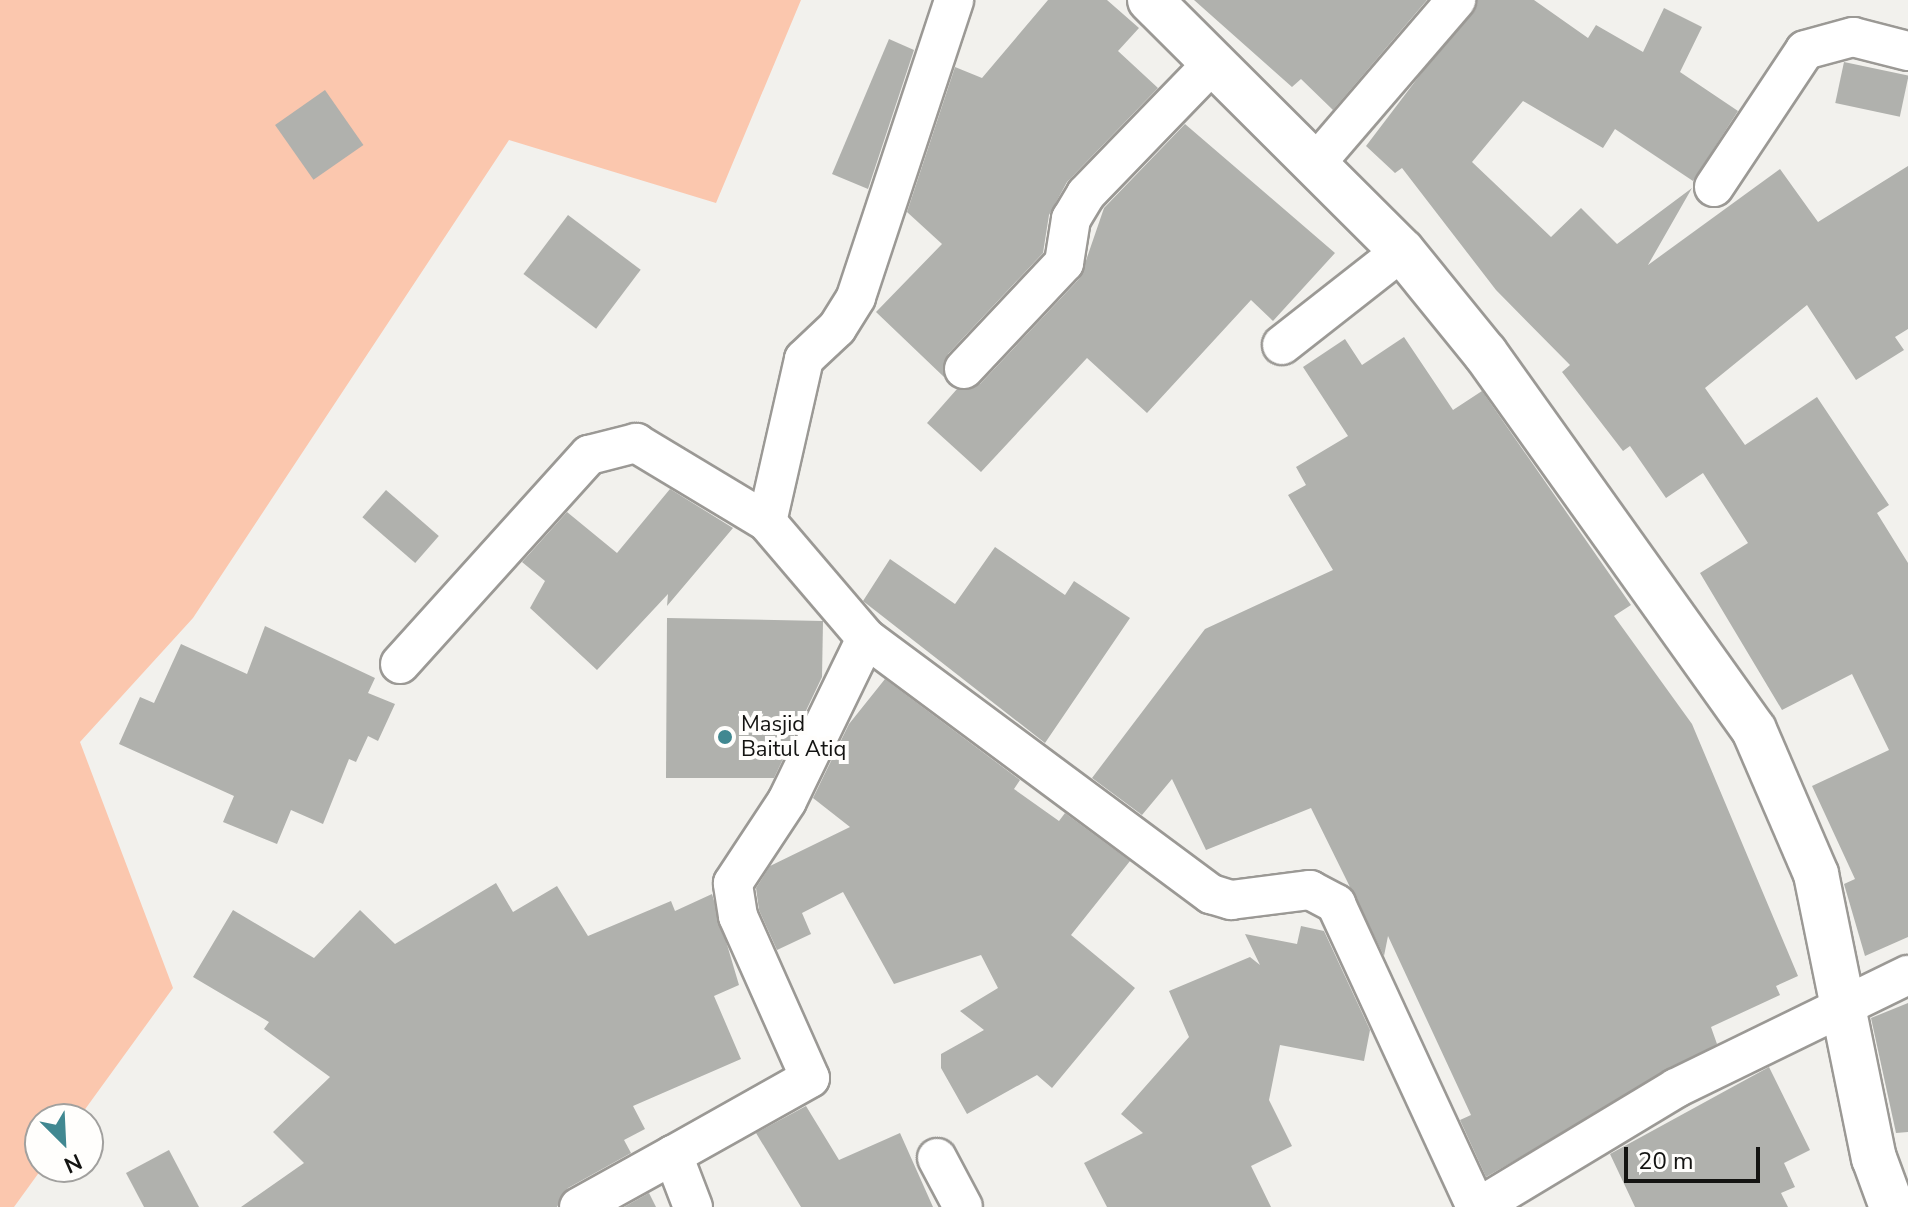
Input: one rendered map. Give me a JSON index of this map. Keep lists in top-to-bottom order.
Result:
{
  "places": ["Masjid Baitul Atiq"],
  "scale_bar": "20 m",
  "north": "bottom right"
}
